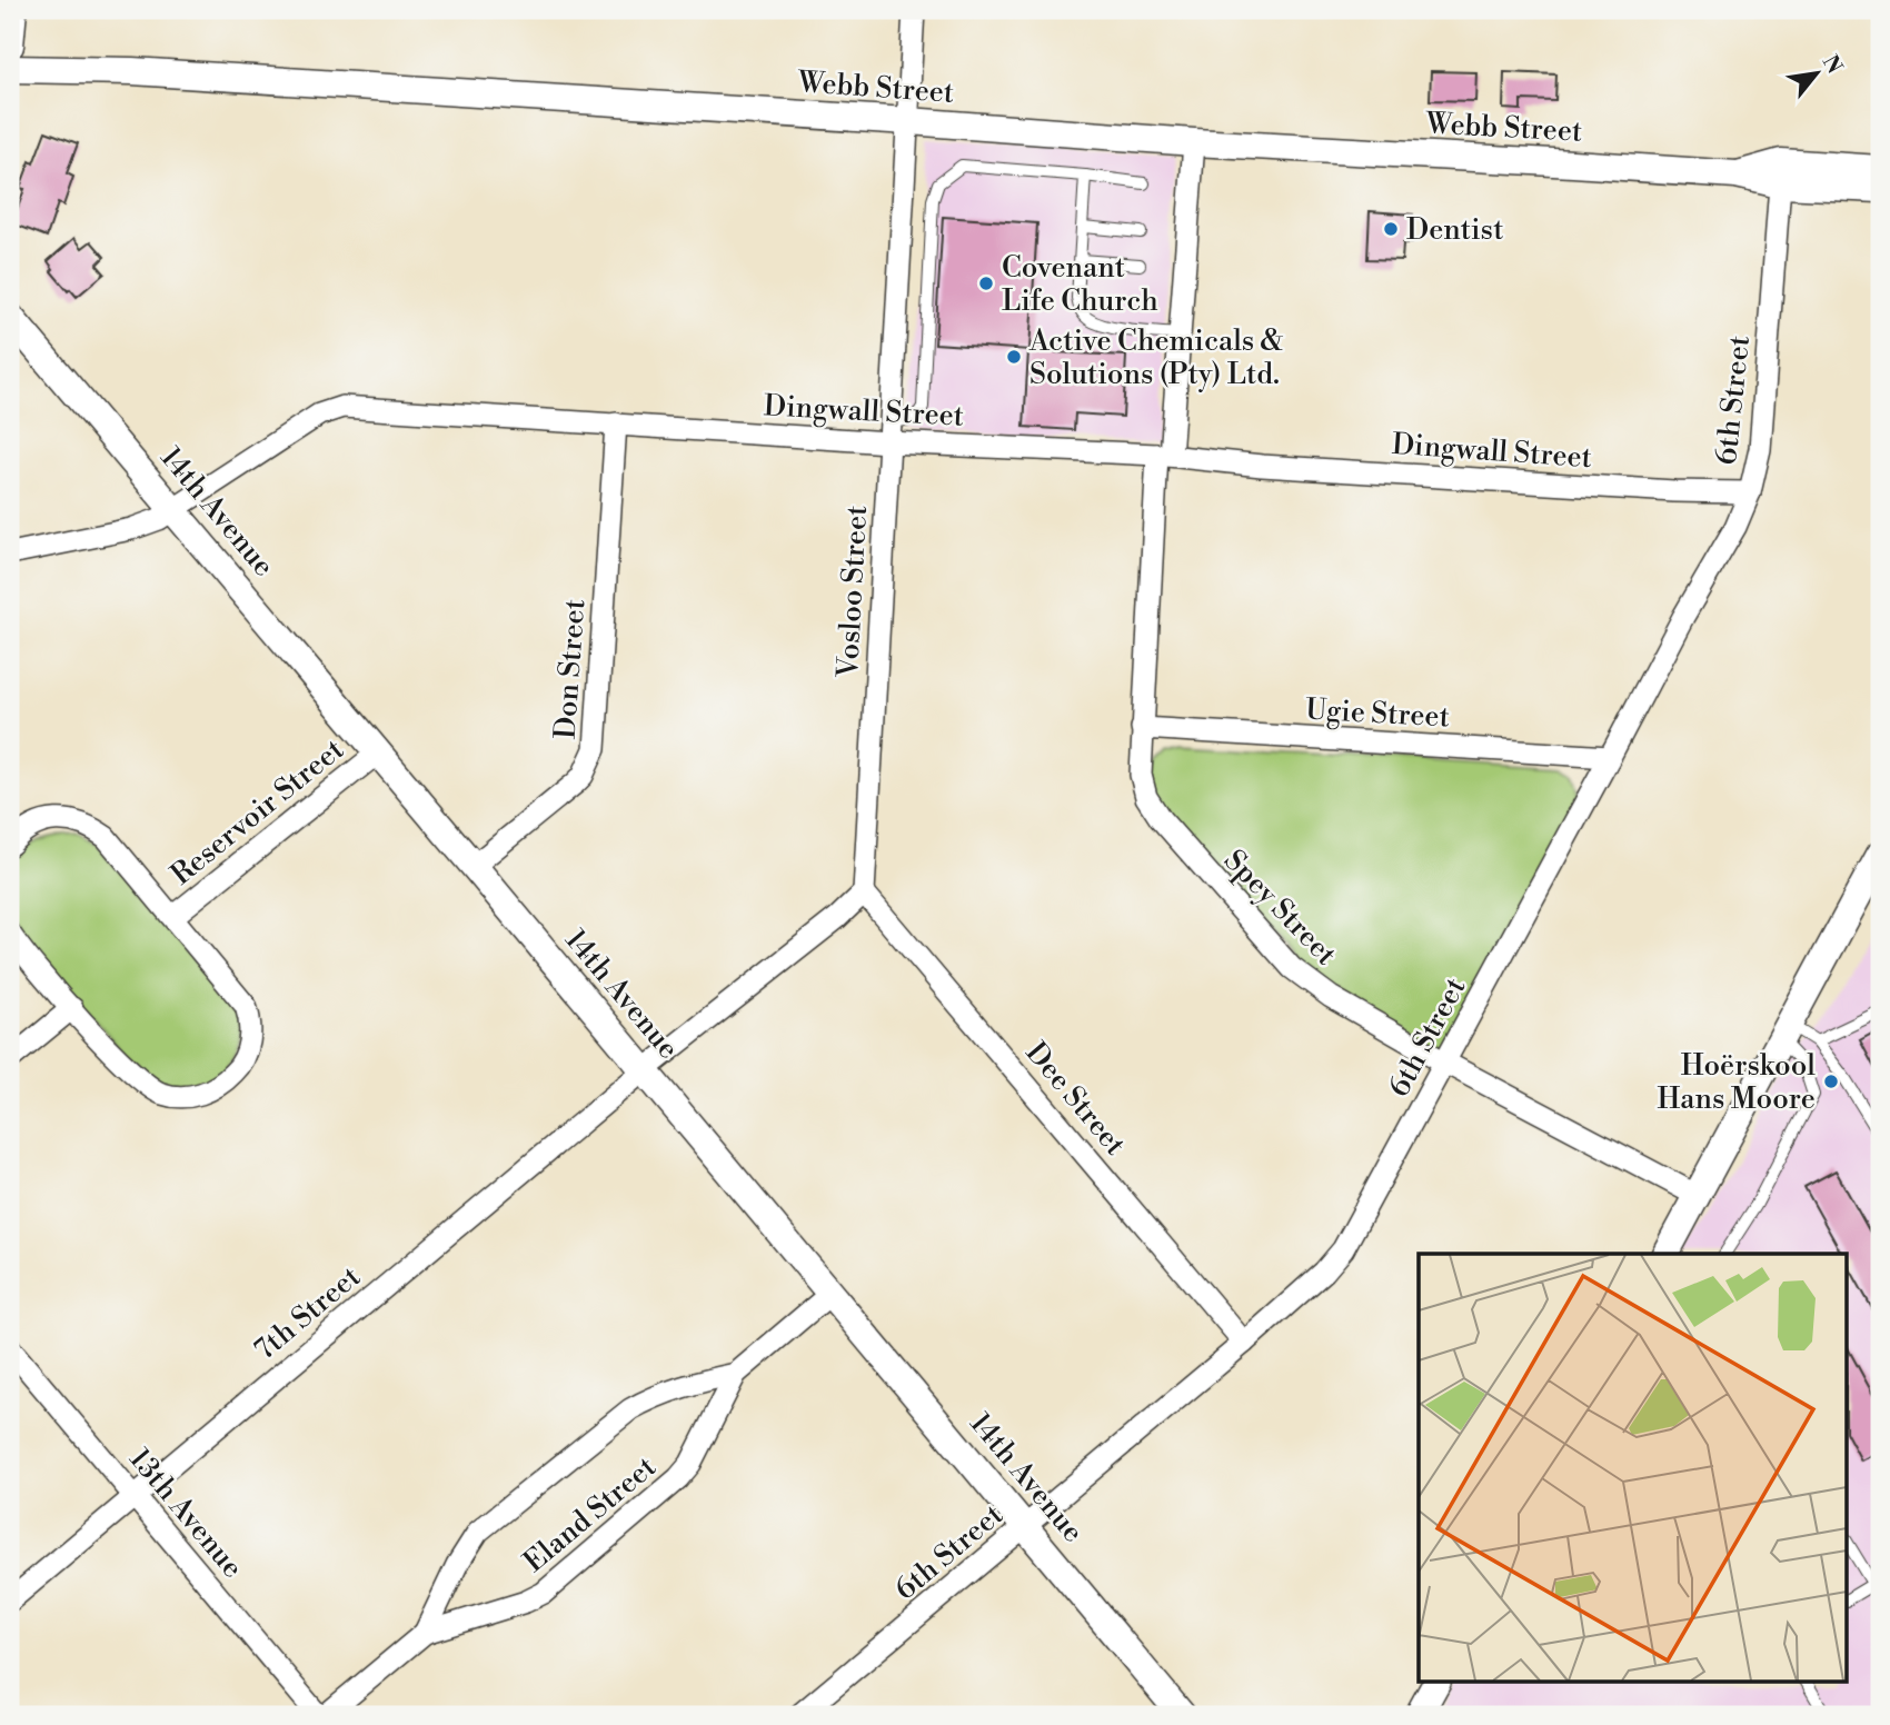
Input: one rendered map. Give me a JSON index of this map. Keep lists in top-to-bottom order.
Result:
{
  "streets": {
    "street": [
      "Webb Street",
      "6th Street",
      "Dingwall Street",
      "14th Avenue",
      "Vosloo Street",
      "Don Street",
      "Ugie Street",
      "Reservoir Street",
      "Spey Street",
      "Dee Street",
      "7th Street",
      "13th Avenue",
      "Eland Street"
    ]
  },
  "crossings": [
    ["Webb Street", "6th Street"],
    ["Webb Street", "Vosloo Street"],
    ["Webb Street", "Spey Street"],
    ["6th Street", "Dingwall Street"],
    ["6th Street", "14th Avenue"],
    ["6th Street", "Ugie Street"],
    ["6th Street", "Spey Street"],
    ["6th Street", "Dee Street"],
    ["Dingwall Street", "14th Avenue"],
    ["Dingwall Street", "Vosloo Street"],
    ["Dingwall Street", "Don Street"],
    ["Dingwall Street", "Spey Street"],
    ["14th Avenue", "Don Street"],
    ["14th Avenue", "Reservoir Street"],
    ["14th Avenue", "7th Street"],
    ["14th Avenue", "Eland Street"],
    ["Vosloo Street", "Dee Street"],
    ["Ugie Street", "Spey Street"],
    ["7th Street", "13th Avenue"]
  ],
  "places": [
    "Dentist",
    "Covenant Life Church",
    "Active Chemicals & Solutions (Pty) Ltd.",
    "Hoërskool Hans Moore"
  ],
  "north": "top right"
}
